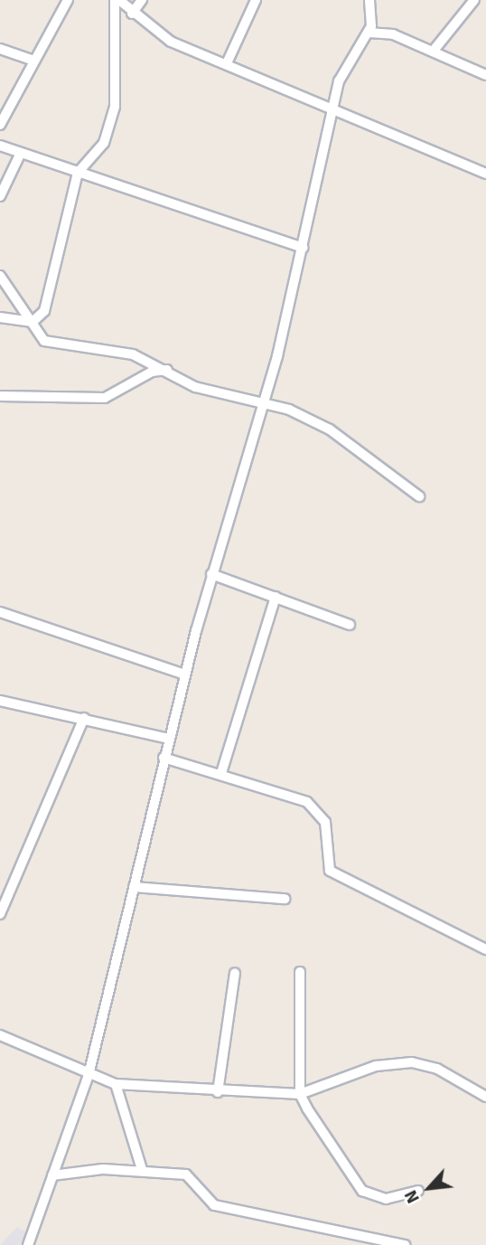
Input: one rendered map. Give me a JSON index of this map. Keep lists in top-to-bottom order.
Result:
{
  "north": "bottom left"
}
